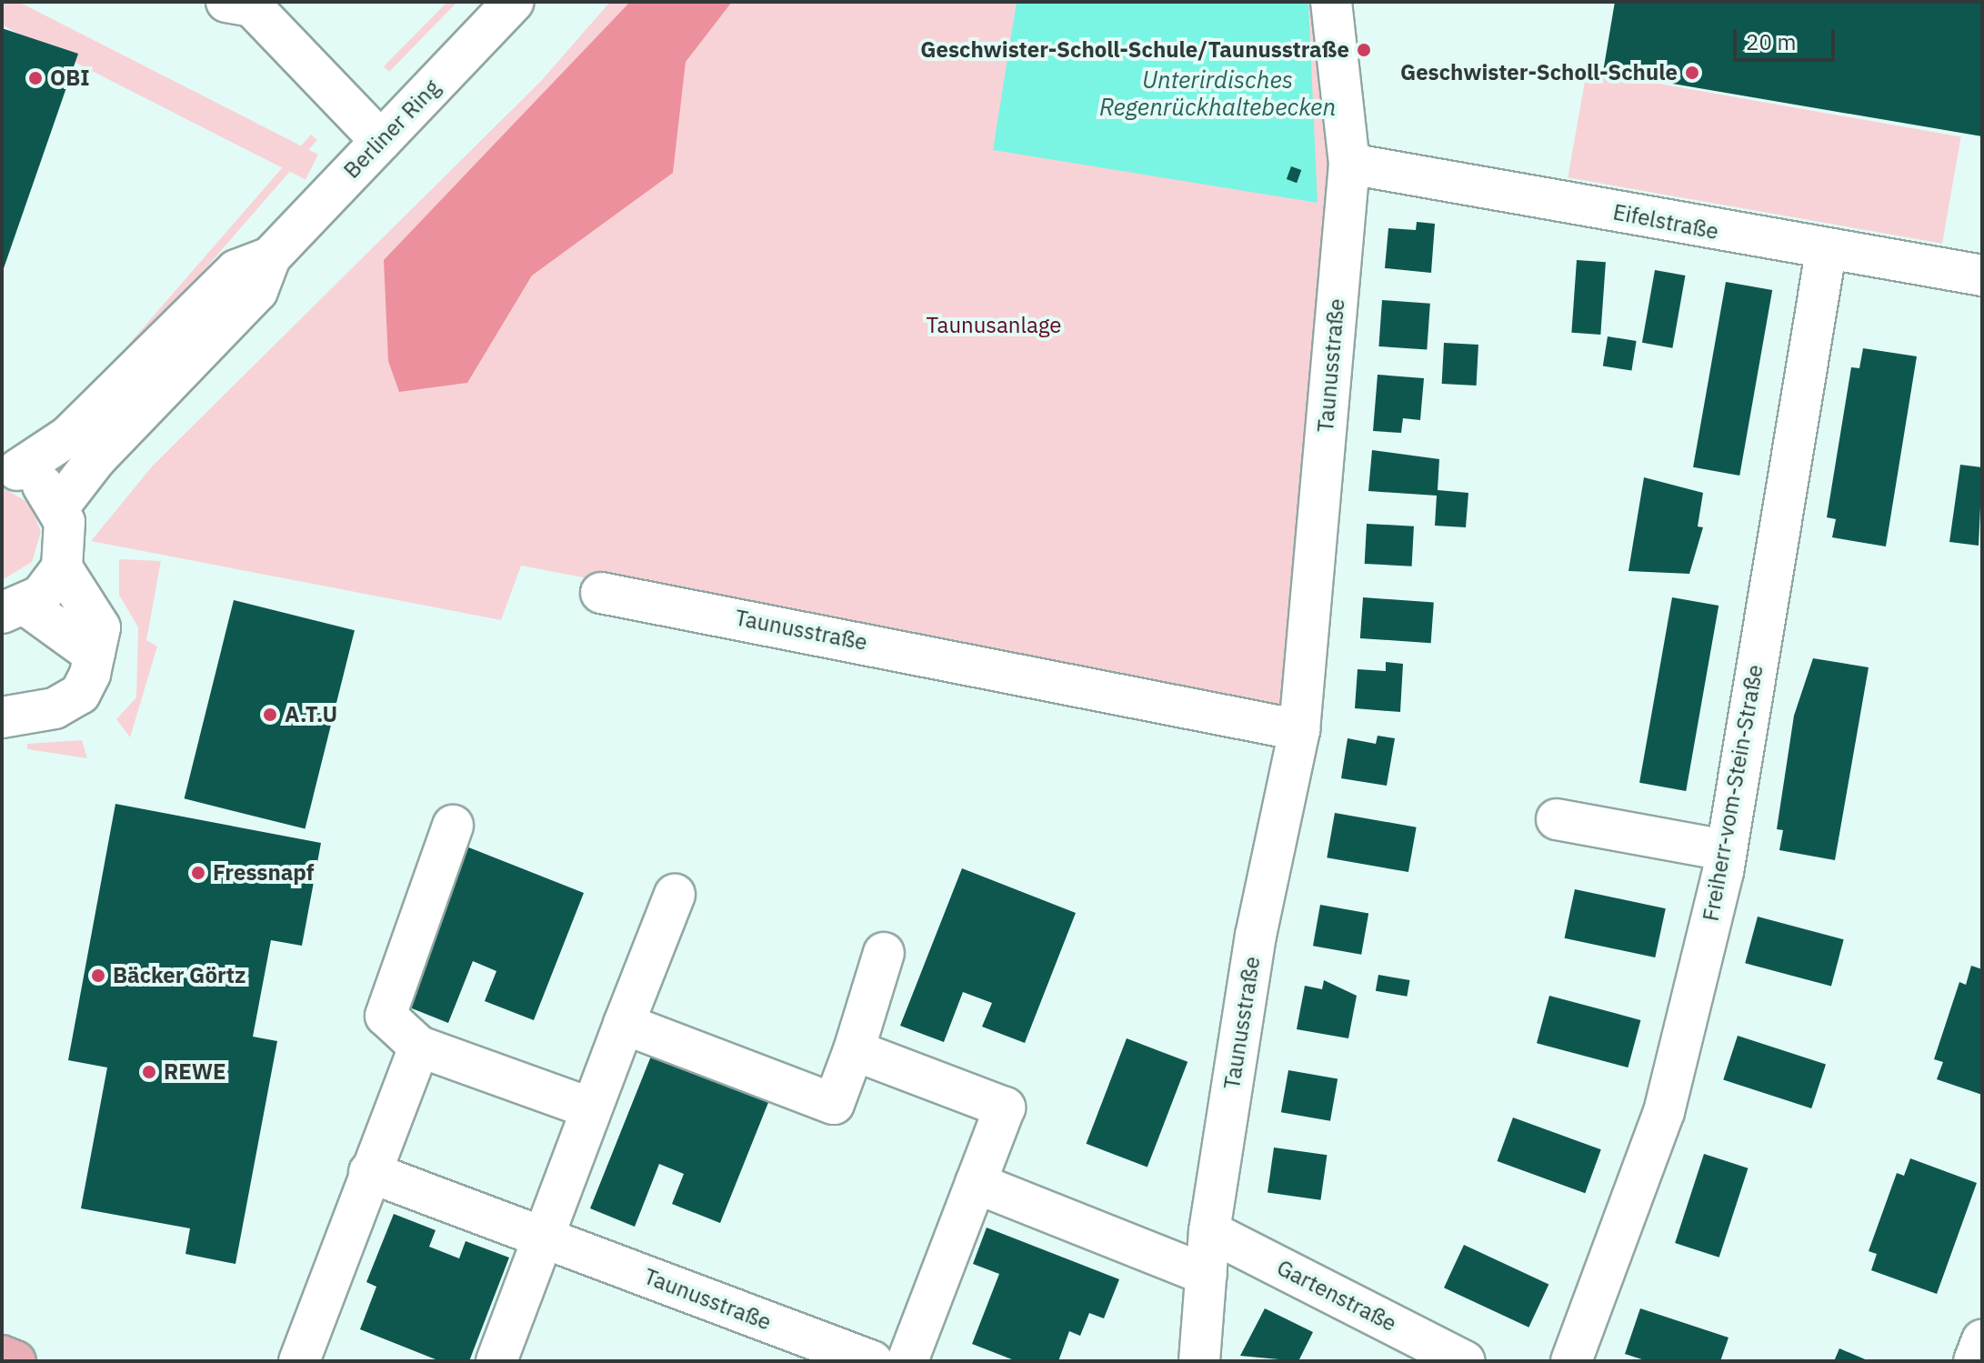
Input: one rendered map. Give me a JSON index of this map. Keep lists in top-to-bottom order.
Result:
{
  "streets": {
    "street": [
      "Berliner Ring",
      "Eifelstraße",
      "Taunusstraße",
      "Freiherr-vom-Stein-Straße",
      "Gartenstraße"
    ]
  },
  "crossings": [
    ["Eifelstraße", "Taunusstraße"],
    ["Eifelstraße", "Freiherr-vom-Stein-Straße"],
    ["Taunusstraße", "Gartenstraße"]
  ],
  "water": ["Unterirdisches Regenrückhaltebecken"],
  "parks": ["Taunusanlage"],
  "places": [
    "Geschwister-Scholl-Schule/Taunusstraße",
    "Geschwister-Scholl-Schule",
    "OBI",
    "A.T.U",
    "Fressnapf",
    "Bäcker Görtz",
    "REWE"
  ],
  "scale_bar": "20 m"
}
